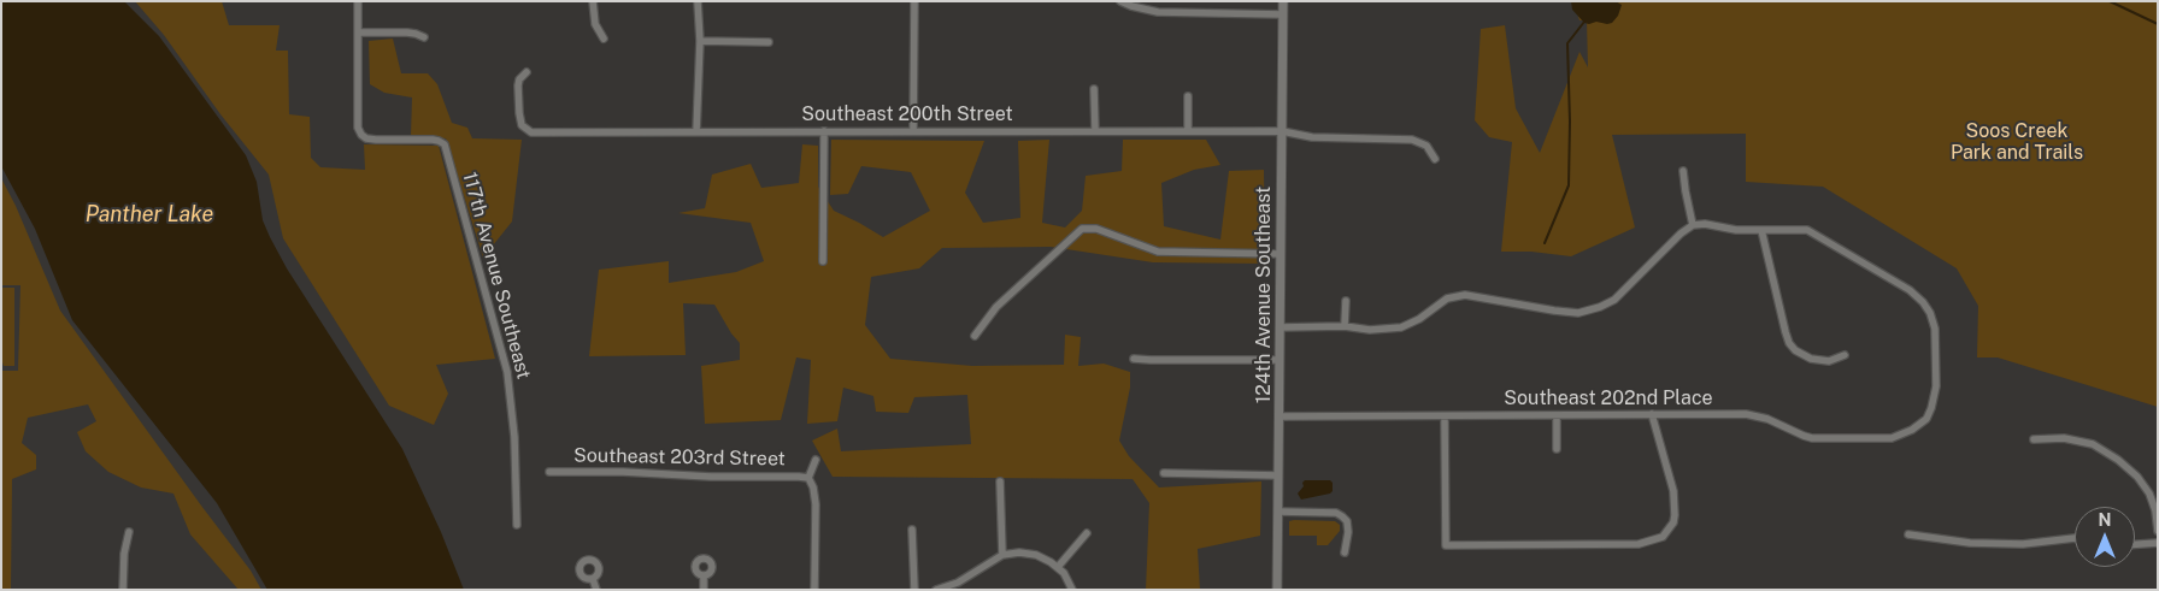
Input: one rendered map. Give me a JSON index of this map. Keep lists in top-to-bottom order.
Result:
{
  "streets": {
    "street": [
      "Southeast 200th Street",
      "117th Avenue Southeast",
      "124th Avenue Southeast",
      "Southeast 202nd Place",
      "Southeast 203rd Street"
    ]
  },
  "crossings": [
    ["Southeast 200th Street", "124th Avenue Southeast"],
    ["124th Avenue Southeast", "Southeast 202nd Place"]
  ],
  "water": ["Panther Lake"],
  "parks": ["Soos Creek Park and Trails"],
  "north": "top"
}
